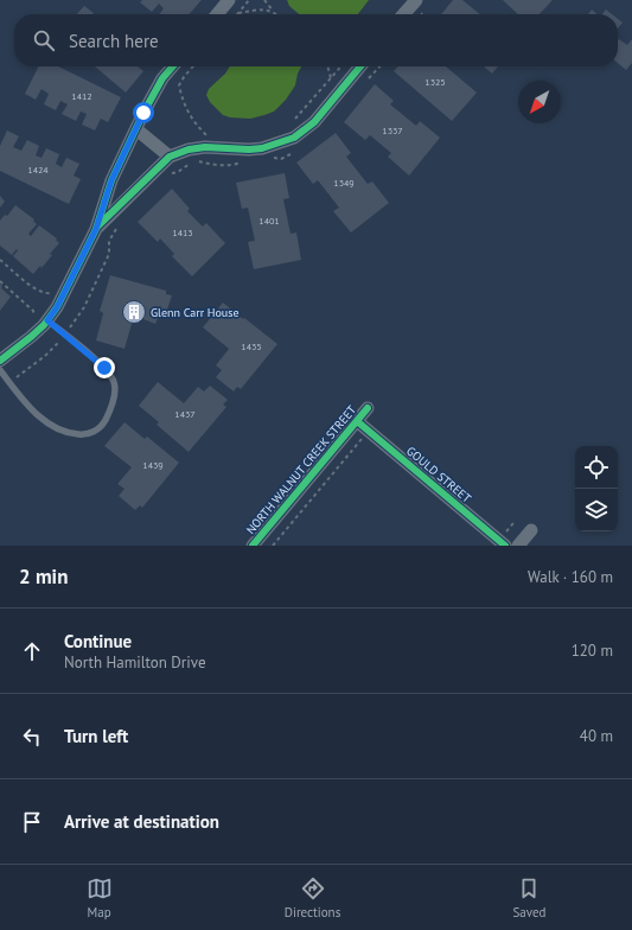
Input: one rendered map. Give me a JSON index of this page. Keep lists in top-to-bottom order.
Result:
{
  "streets": {
    "street": ["NORTH WALNUT CREEK STREET", "GOULD STREET"]
  },
  "crossings": [
    ["NORTH WALNUT CREEK STREET", "GOULD STREET"]
  ],
  "places": {
    "building": ["Glenn Carr House"]
  },
  "house_numbers": [
    "1325",
    "1412",
    "1337",
    "1424",
    "1349",
    "1401",
    "1413",
    "1435",
    "1437",
    "1439"
  ],
  "north": "bottom left",
  "page": {
    "search": "Search here",
    "heading": ["2 min", "Walk · 160 m"],
    "list": [
      ["Continue", "North Hamilton Drive", "120 m"],
      ["Turn left", "40 m"],
      "Arrive at destination"
    ],
    "nav": ["Map", "Directions", "Saved"]
  }
}
